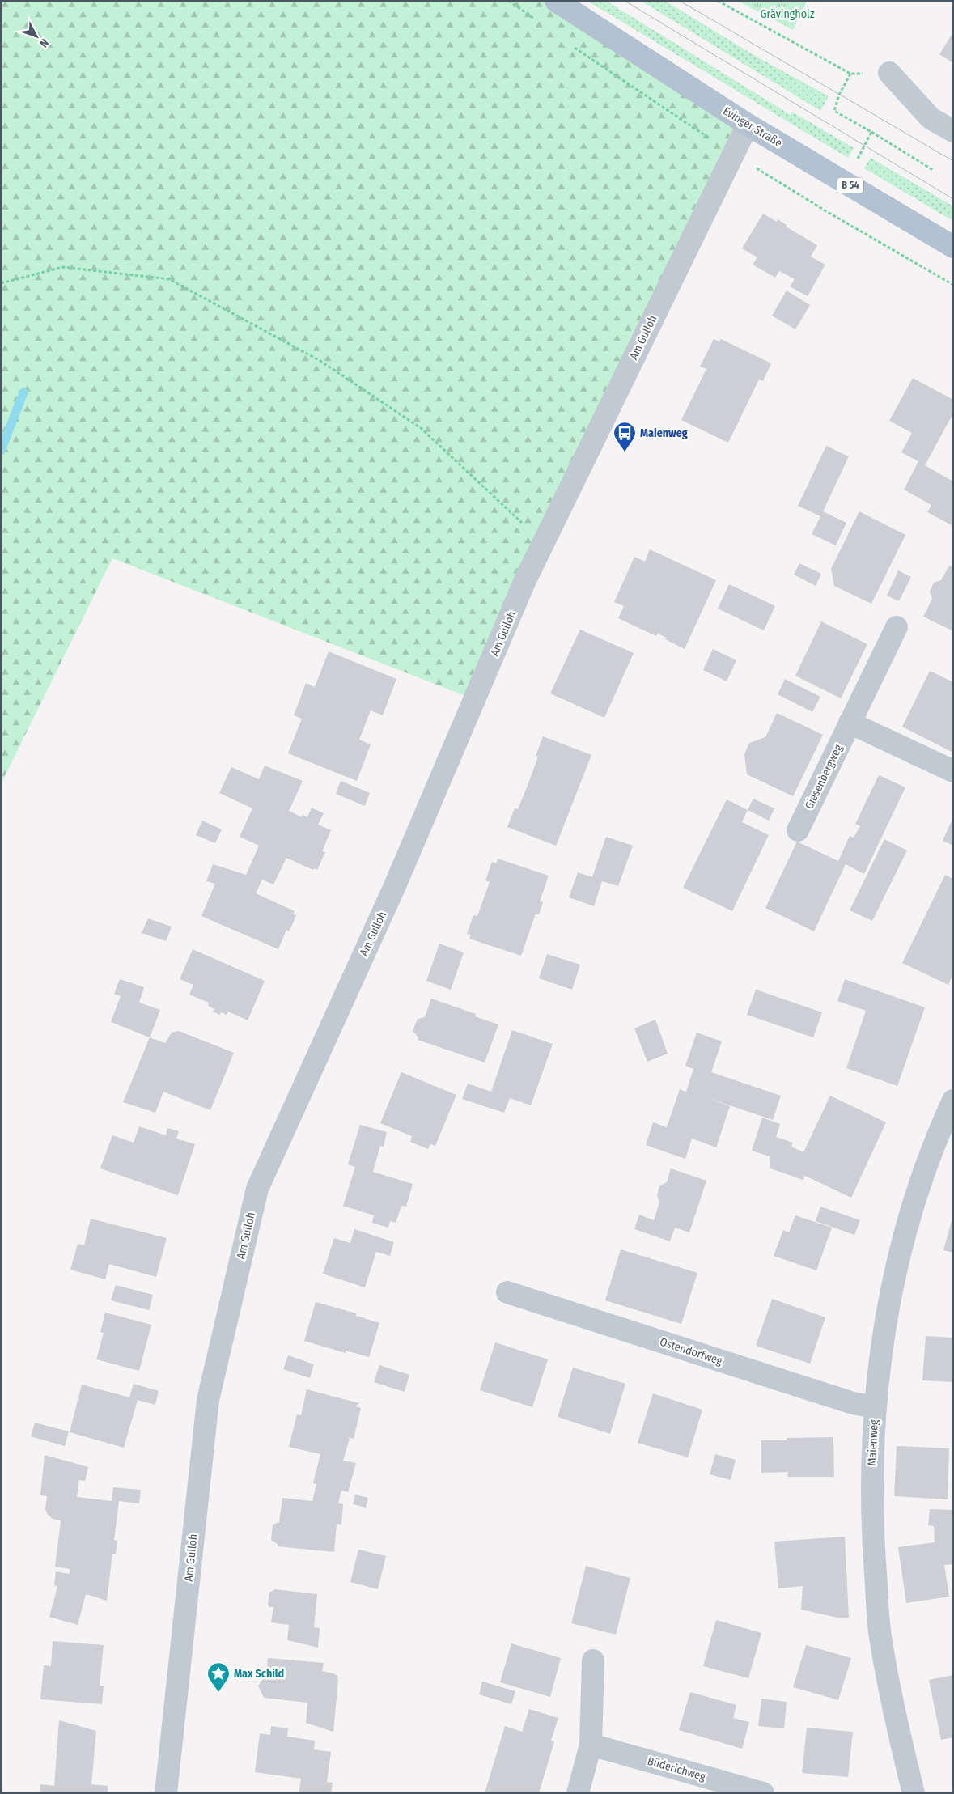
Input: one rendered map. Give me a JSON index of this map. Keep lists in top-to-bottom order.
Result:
{
  "streets": {
    "main road": ["Evinger Straße", "B 54"],
    "street": [
      "Am Gulloh",
      "Giesenbergweg",
      "Ostendorfweg",
      "Maienweg",
      "Büderichweg"
    ]
  },
  "crossings": [
    ["Evinger Straße", "Am Gulloh"],
    ["Ostendorfweg", "Maienweg"]
  ],
  "parks": ["Grävingholz"],
  "places": {
    "bus stop": ["Maienweg"],
    "place": ["Max Schild"]
  },
  "north": "bottom right"
}
